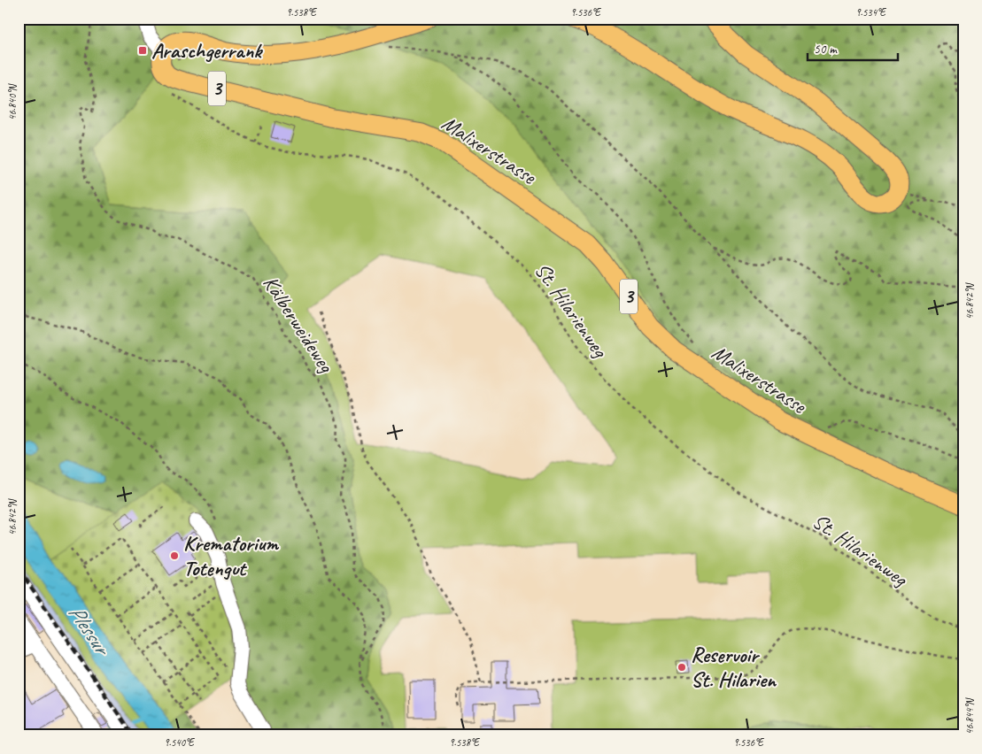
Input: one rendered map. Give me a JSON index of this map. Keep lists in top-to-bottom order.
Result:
{
  "streets": {
    "main road": ["3", "Malixerstrasse"],
    "path": ["St. Hilarienweg", "Kälberweideweg"]
  },
  "crossings": [
    ["3", "Malixerstrasse"]
  ],
  "water": ["Plessur"],
  "places": {
    "transit": ["Araschgerrank"],
    "other": ["Krematorium Totengut", "Reservoir St. Hilarien"]
  },
  "scale_bar": "50 m",
  "coordinates": [
    "9.538°E",
    "9.536°E",
    "9.534°E",
    "46.840°N",
    "46.842°N",
    "46.844°N",
    "9.540°E"
  ]
}
